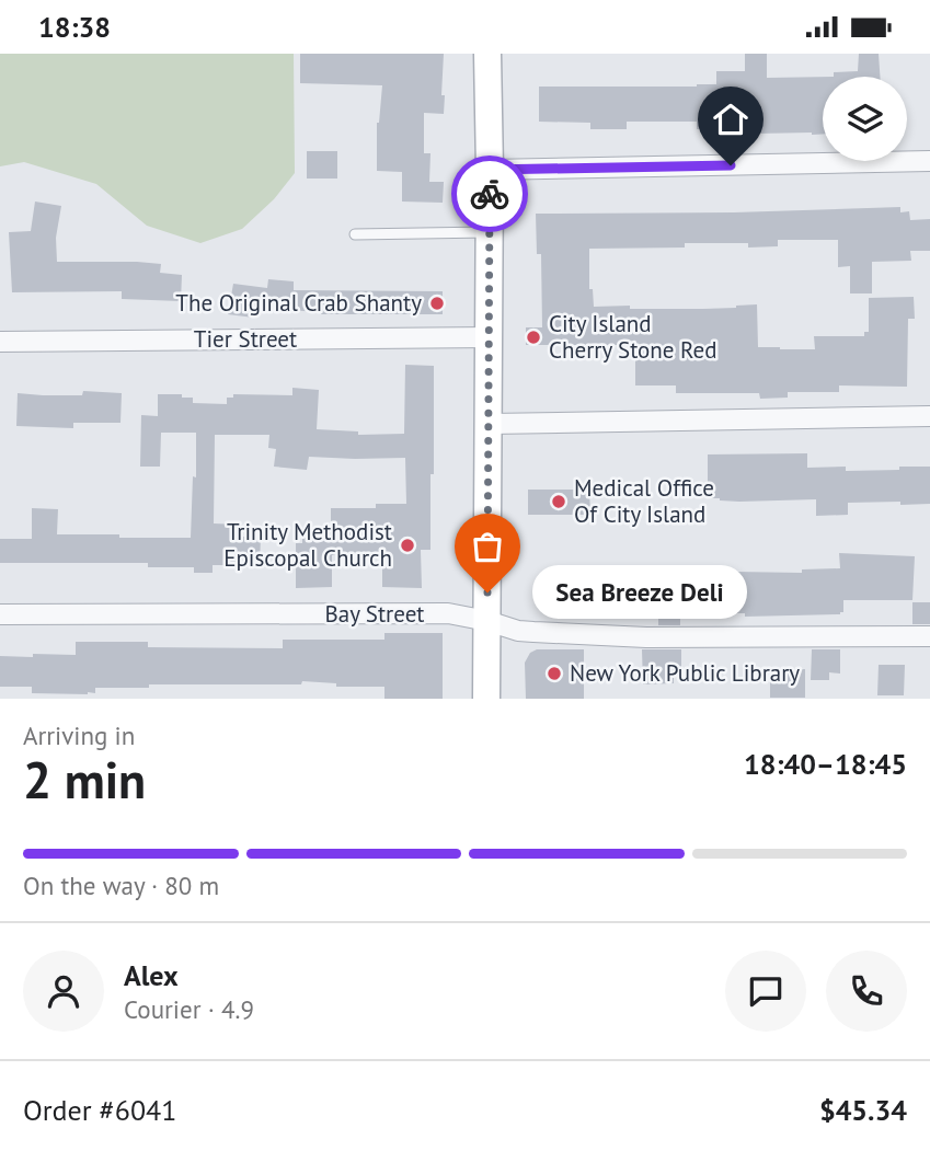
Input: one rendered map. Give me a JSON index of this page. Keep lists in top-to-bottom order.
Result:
{
  "streets": {
    "street": ["Tier Street", "Bay Street"]
  },
  "places": [
    "The Original Crab Shanty",
    "City Island Cherry Stone Red",
    "Medical Office Of City Island",
    "Trinity Methodist Episcopal Church",
    "Sea Breeze Deli",
    "New York Public Library"
  ],
  "page": {
    "status": "18:38",
    "bubble": "Sea Breeze Deli",
    "heading": ["2 min", "Arriving in", "18:40–18:45"],
    "panel": [
      "Alex",
      "Courier · 4.9",
      "Order #6041",
      "$45.34"
    ],
    "bar": "On the way · 80 m"
  }
}
